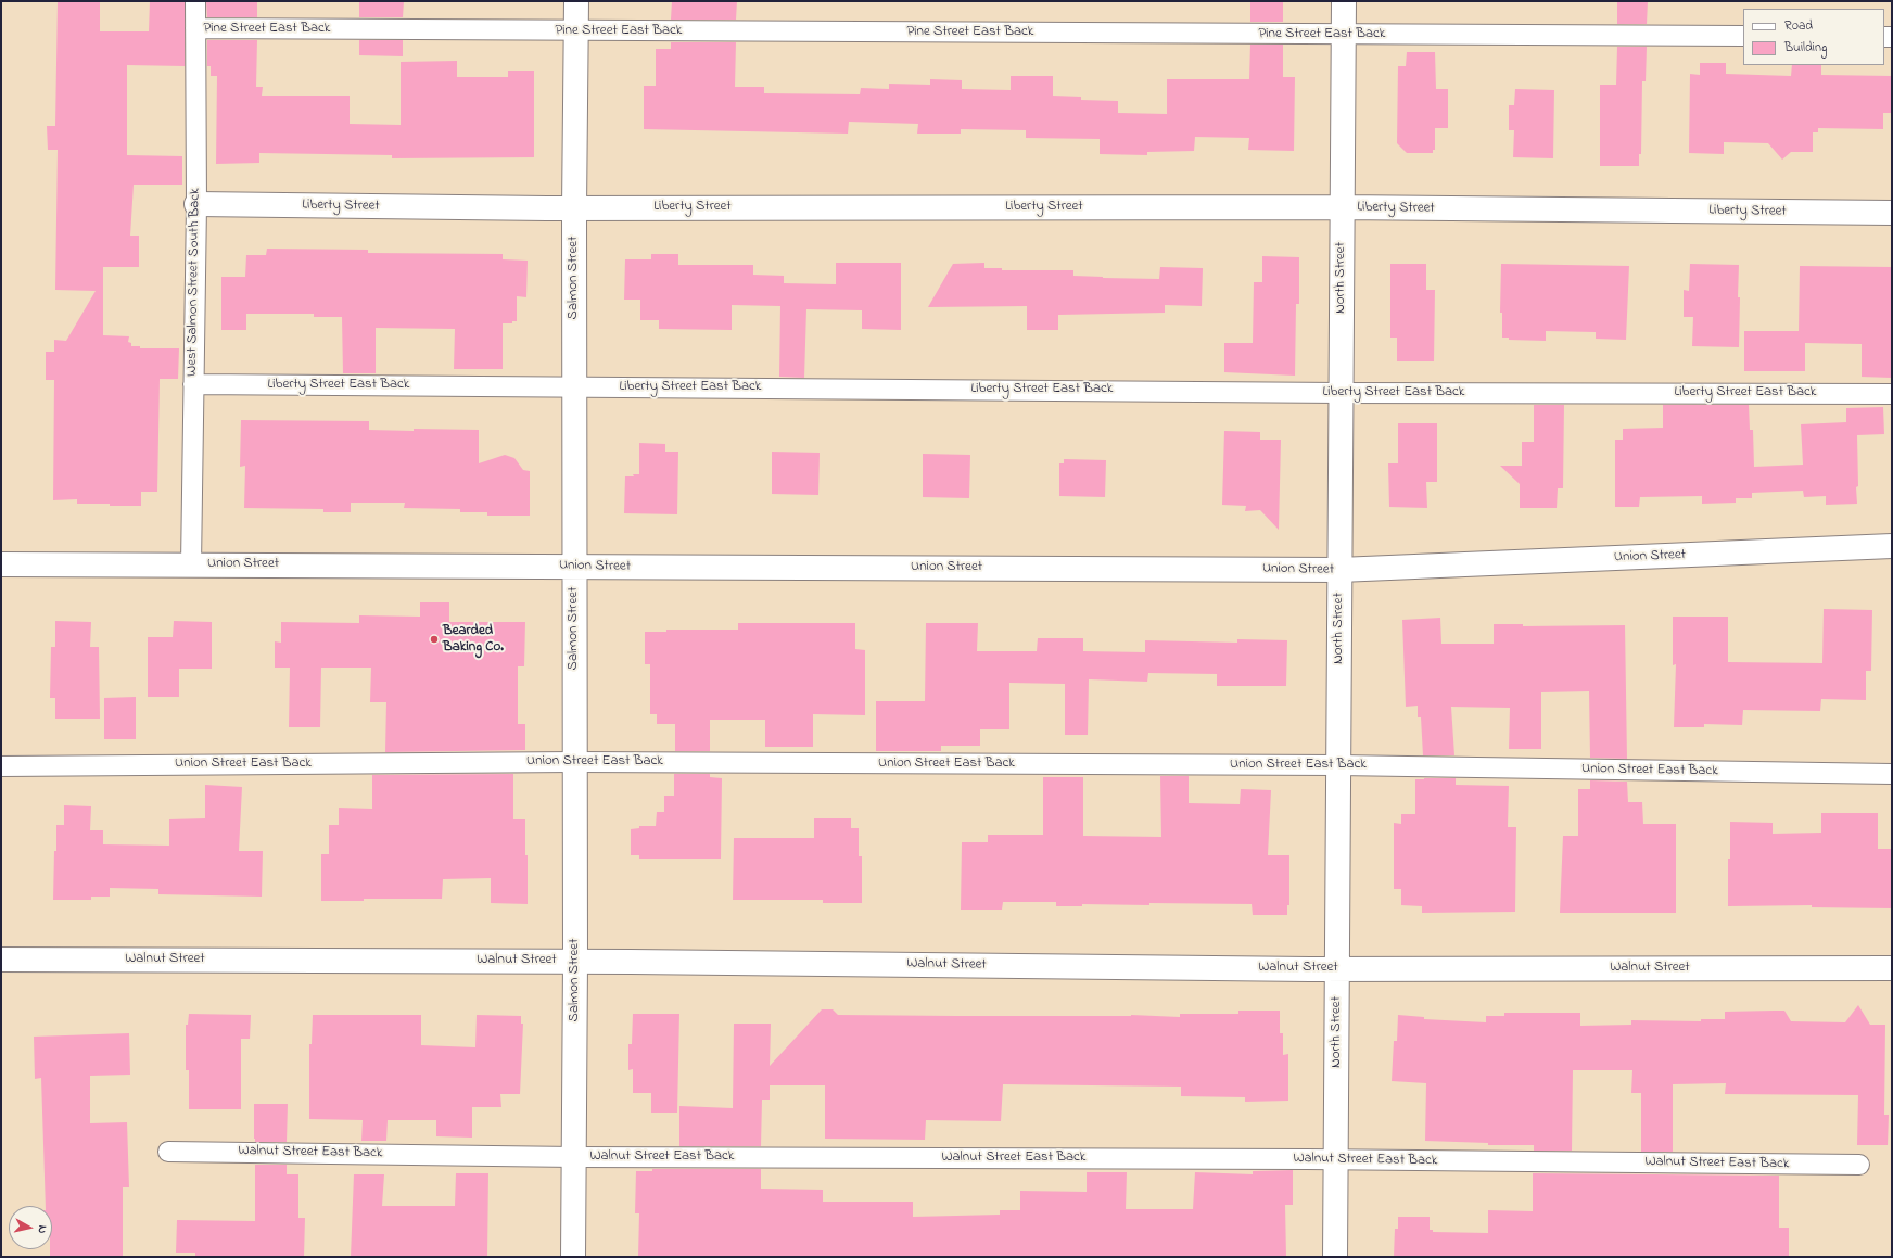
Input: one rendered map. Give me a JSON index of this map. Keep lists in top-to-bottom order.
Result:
{
  "streets": {
    "street": [
      "Liberty Street",
      "Salmon Street",
      "North Street",
      "Union Street",
      "Walnut Street"
    ],
    "lane": [
      "Pine Street East Back",
      "West Salmon Street South Back",
      "Liberty Street East Back",
      "Union Street East Back",
      "Walnut Street East Back"
    ]
  },
  "crossings": [
    ["Pine Street East Back", "Salmon Street"],
    ["Pine Street East Back", "North Street"],
    ["Pine Street East Back", "West Salmon Street South Back"],
    ["Liberty Street", "Salmon Street"],
    ["Liberty Street", "North Street"],
    ["Liberty Street", "West Salmon Street South Back"],
    ["Salmon Street", "Liberty Street East Back"],
    ["Salmon Street", "Union Street"],
    ["Salmon Street", "Union Street East Back"],
    ["Salmon Street", "Walnut Street"],
    ["Salmon Street", "Walnut Street East Back"],
    ["North Street", "Liberty Street East Back"],
    ["North Street", "Union Street"],
    ["North Street", "Union Street East Back"],
    ["North Street", "Walnut Street"],
    ["North Street", "Walnut Street East Back"],
    ["West Salmon Street South Back", "Liberty Street East Back"],
    ["West Salmon Street South Back", "Union Street"]
  ],
  "places": ["Bearded Baking Co."],
  "legend": ["Road", "Building"],
  "north": "right"
}
